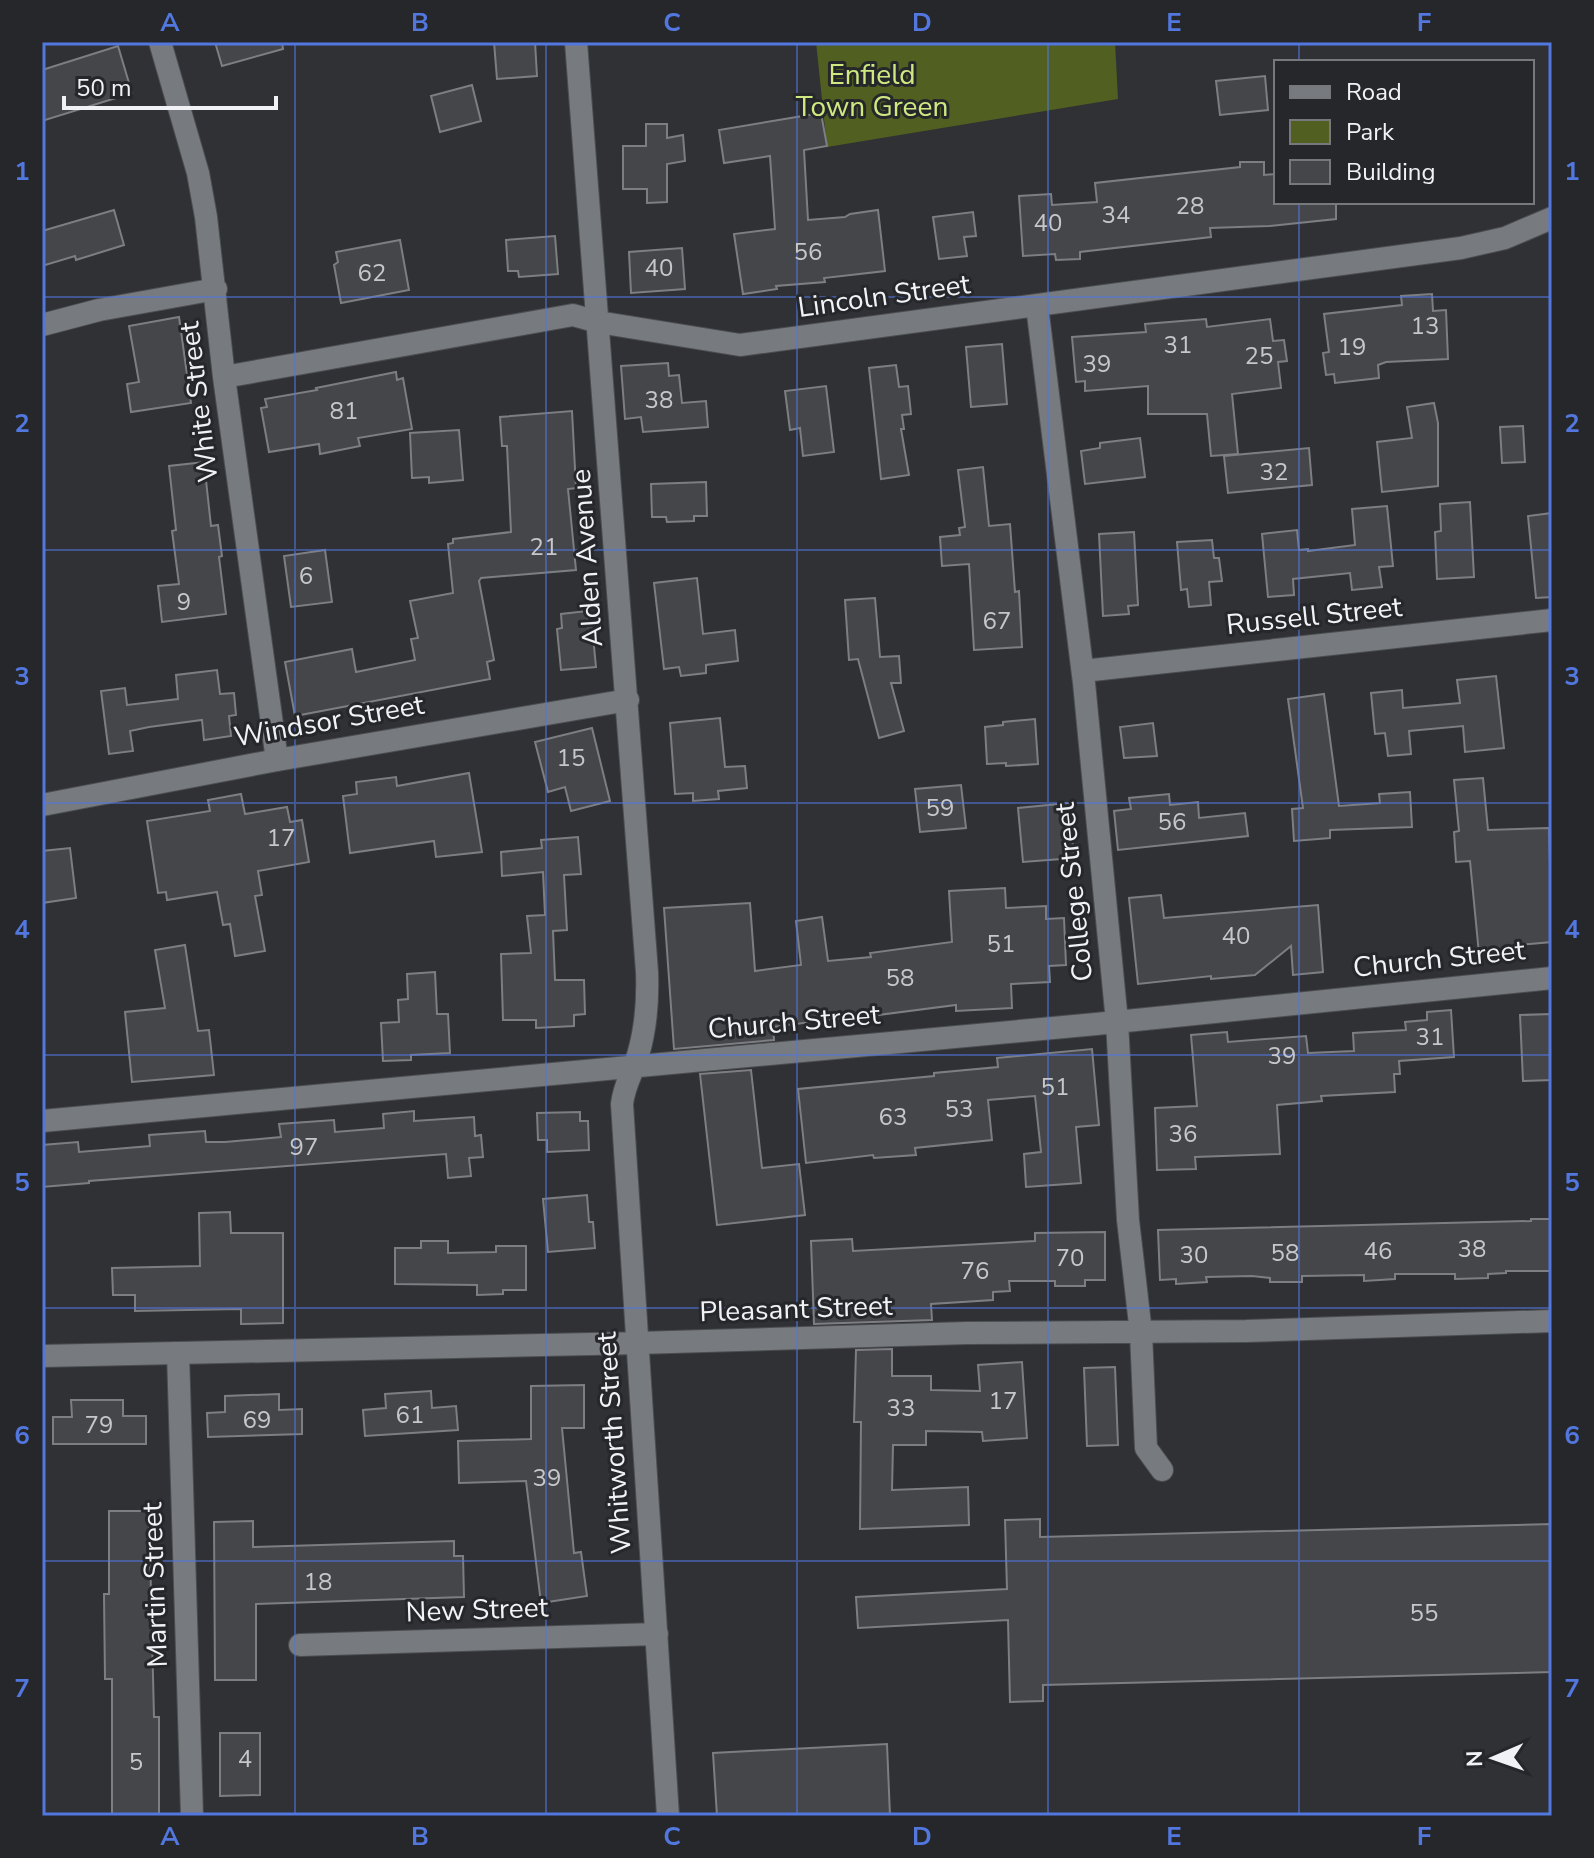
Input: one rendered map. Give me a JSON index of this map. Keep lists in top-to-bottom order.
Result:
{
  "streets": {
    "street": [
      "Lincoln Street",
      "White Street",
      "Alden Avenue",
      "Russell Street",
      "Windsor Street",
      "College Street",
      "Church Street",
      "Pleasant Street",
      "Whitworth Street",
      "Martin Street",
      "New Street"
    ]
  },
  "crossings": [
    ["Lincoln Street", "White Street"],
    ["Lincoln Street", "Alden Avenue"],
    ["Lincoln Street", "College Street"],
    ["White Street", "Windsor Street"],
    ["Alden Avenue", "Windsor Street"],
    ["Alden Avenue", "Church Street"],
    ["Alden Avenue", "Whitworth Street"],
    ["Russell Street", "College Street"],
    ["College Street", "Church Street"],
    ["College Street", "Pleasant Street"],
    ["Church Street", "Whitworth Street"],
    ["Pleasant Street", "Whitworth Street"],
    ["Pleasant Street", "Martin Street"],
    ["Whitworth Street", "New Street"]
  ],
  "parks": ["Enfield Town Green"],
  "house_numbers": [
    "28",
    "34",
    "40",
    "56",
    "40",
    "62",
    "13",
    "31",
    "19",
    "25",
    "39",
    "38",
    "81",
    "32",
    "21",
    "6",
    "9",
    "67",
    "15",
    "59",
    "56",
    "17",
    "40",
    "51",
    "58",
    "31",
    "39",
    "51",
    "53",
    "63",
    "36",
    "97",
    "38",
    "46",
    "58",
    "30",
    "70",
    "76",
    "17",
    "33",
    "61",
    "69",
    "79",
    "39",
    "18",
    "55",
    "4",
    "5"
  ],
  "legend": ["Road", "Park", "Building"],
  "scale_bar": "50 m",
  "north": "left",
  "grid": {
    "columns": [
      "A",
      "B",
      "C",
      "D",
      "E",
      "F"
    ],
    "rows": [
      "1",
      "2",
      "3",
      "4",
      "5",
      "6",
      "7"
    ]
  }
}
